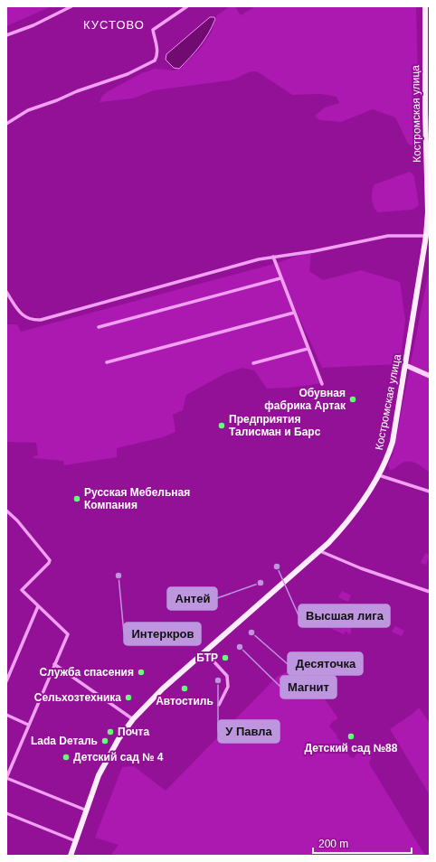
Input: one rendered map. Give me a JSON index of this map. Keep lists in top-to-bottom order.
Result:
{
  "streets": {
    "main road": ["Костромская улица"]
  },
  "districts": ["КУСТОВО"],
  "places": [
    "Обувная фабрика Артак",
    "Предприятия Талисман и Барс",
    "Русская Мебельная Компания",
    "Высшая лига",
    "Интеркров",
    "Антей",
    "Десяточка",
    "Магнит",
    "БТР",
    "Служба спасения",
    "У Павла",
    "Автостиль",
    "Сельхозтехника",
    "Почта",
    "Детский сад №88",
    "Lada Dеталь",
    "Детский сад № 4"
  ],
  "scale_bar": "200 m"
}
